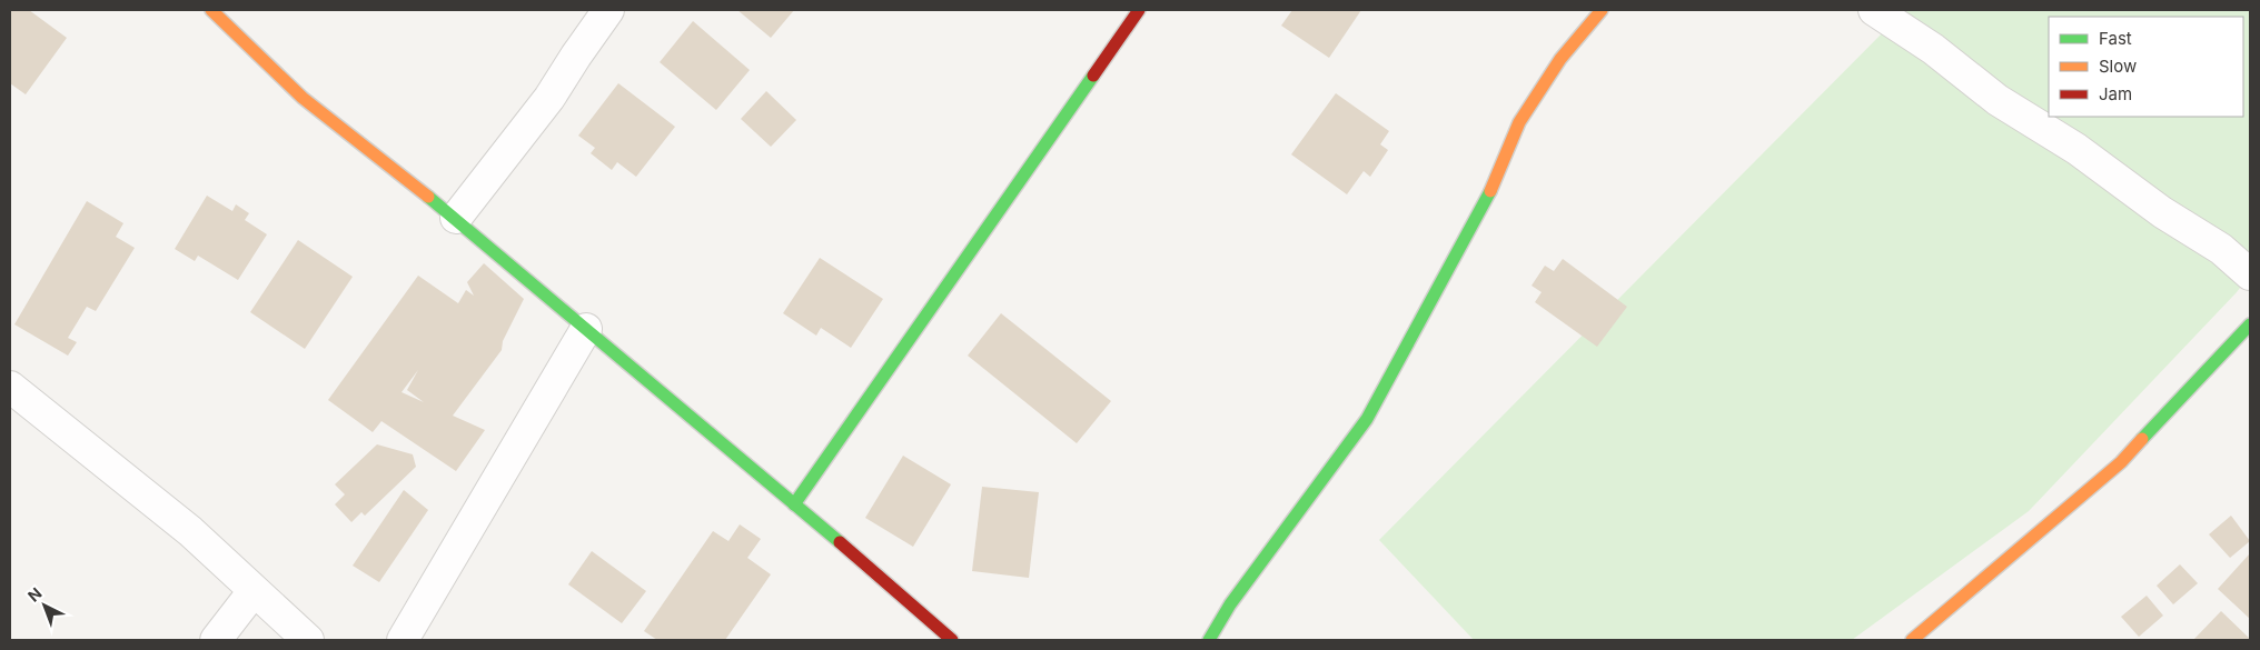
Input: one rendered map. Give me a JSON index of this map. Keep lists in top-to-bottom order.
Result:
{
  "legend": ["Fast", "Slow", "Jam"],
  "north": "top left"
}
